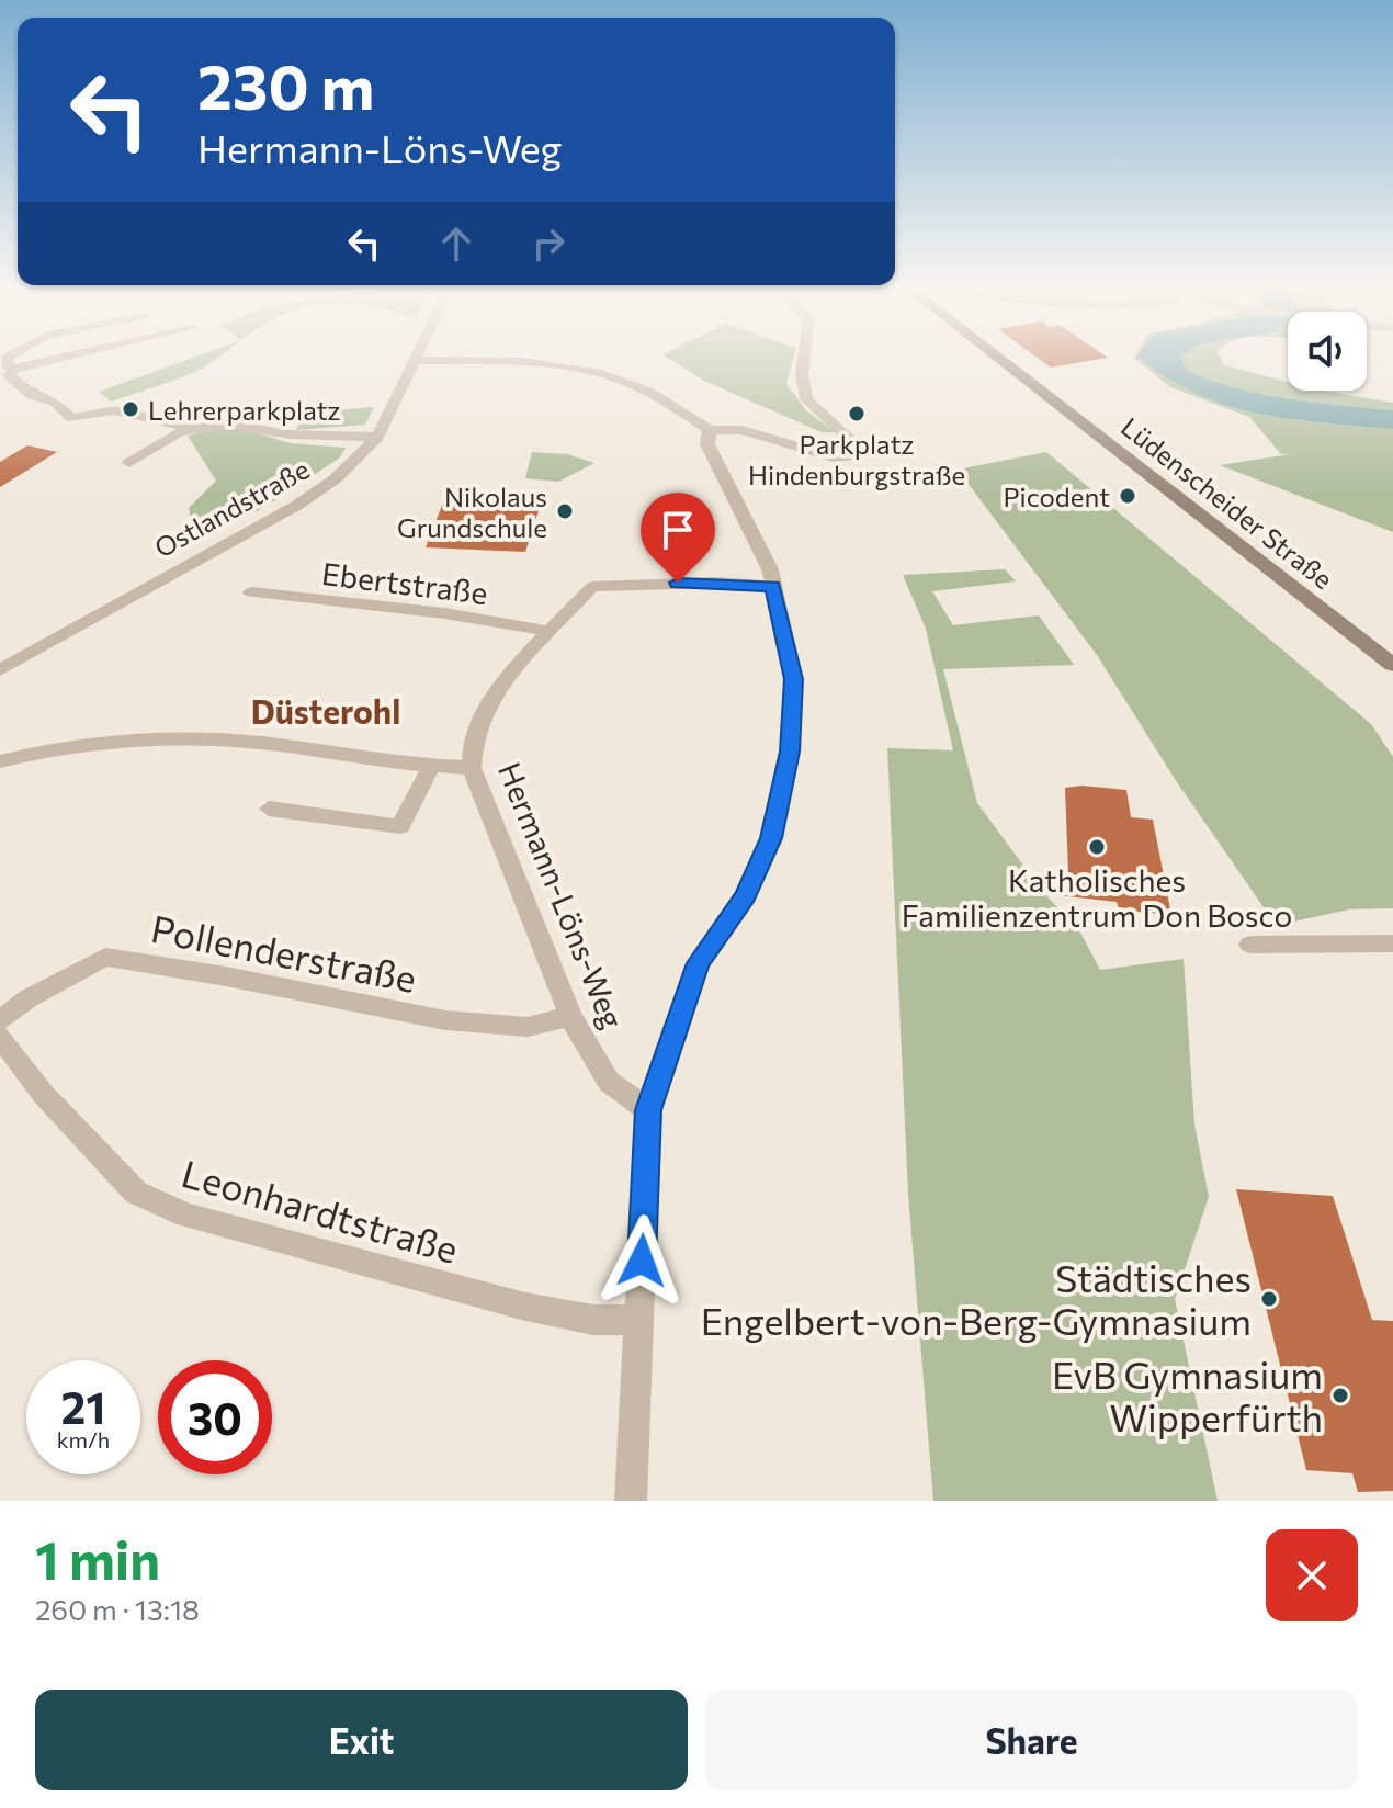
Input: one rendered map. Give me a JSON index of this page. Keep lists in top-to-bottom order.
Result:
{
  "streets": {
    "main road": ["Lüdenscheider Straße"],
    "street": [
      "Ostlandstraße",
      "Ebertstraße",
      "Hermann-Löns-Weg",
      "Pollenderstraße",
      "Leonhardtstraße"
    ]
  },
  "crossings": [
    ["Ebertstraße", "Hermann-Löns-Weg"],
    ["Hermann-Löns-Weg", "Pollenderstraße"]
  ],
  "districts": ["Düsterohl"],
  "places": [
    "Lehrerparkplatz",
    "Parkplatz Hindenburgstraße",
    "Picodent",
    "Nikolaus Grundschule",
    "Katholisches Familienzentrum Don Bosco",
    "Städtisches Engelbert-von-Berg-Gymnasium",
    "EvB Gymnasium Wipperfürth"
  ],
  "page": {
    "turn": ["230 m", "Hermann-Löns-Weg"],
    "speed": "21 km/h",
    "limit": "30",
    "heading": ["1 min", "260 m · 13:18"],
    "buttons": ["Exit", "Share"]
  }
}
